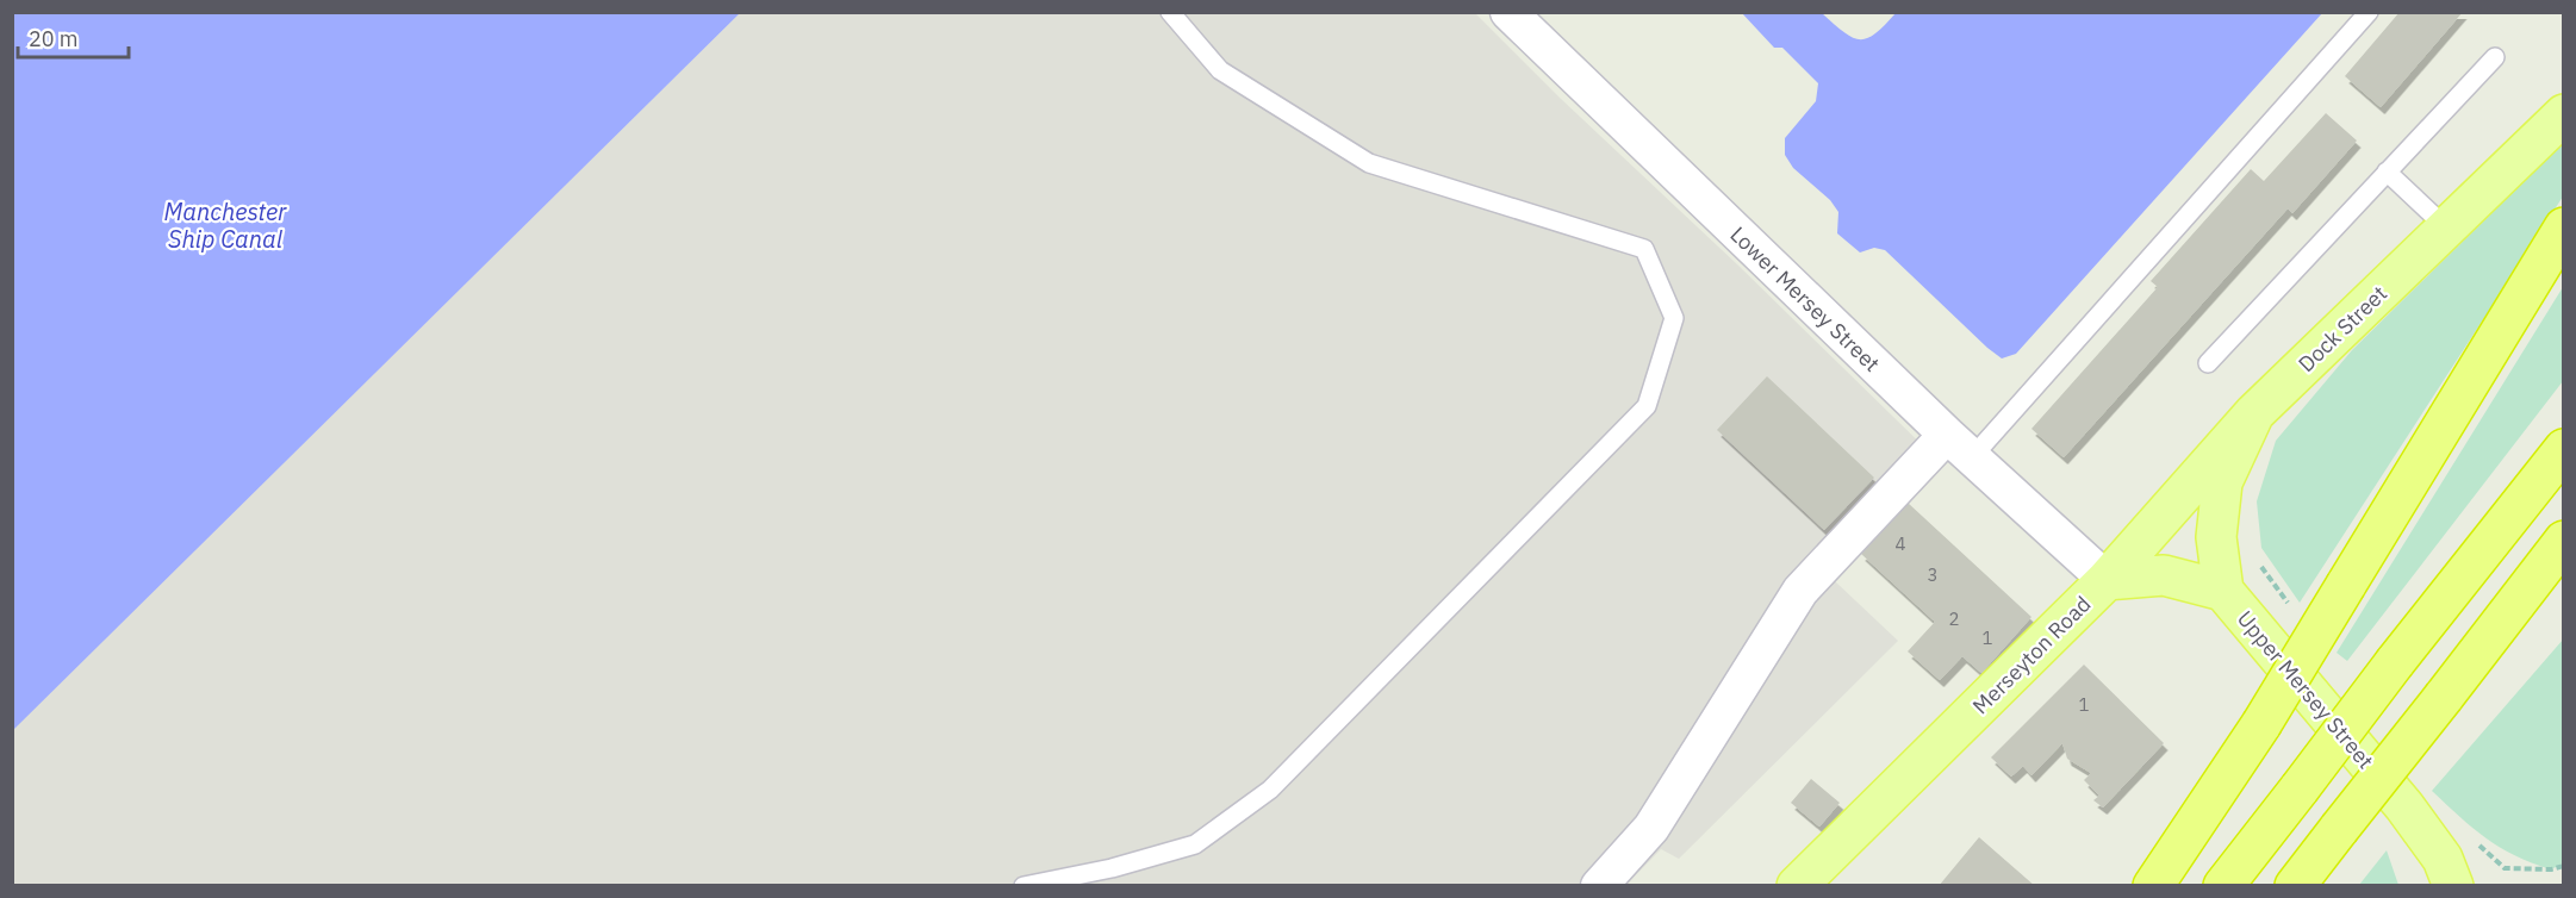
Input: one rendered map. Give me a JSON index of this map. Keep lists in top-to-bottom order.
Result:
{
  "streets": {
    "main road": ["Dock Street", "Merseyton Road", "Upper Mersey Street"],
    "street": ["Lower Mersey Street"]
  },
  "crossings": [
    ["Lower Mersey Street", "Merseyton Road"],
    ["Lower Mersey Street", "Upper Mersey Street"],
    ["Dock Street", "Merseyton Road"],
    ["Dock Street", "Upper Mersey Street"],
    ["Merseyton Road", "Upper Mersey Street"]
  ],
  "water": ["Manchester Ship Canal"],
  "house_numbers": [
    "4",
    "3",
    "2",
    "1",
    "1"
  ],
  "scale_bar": "20 m"
}
